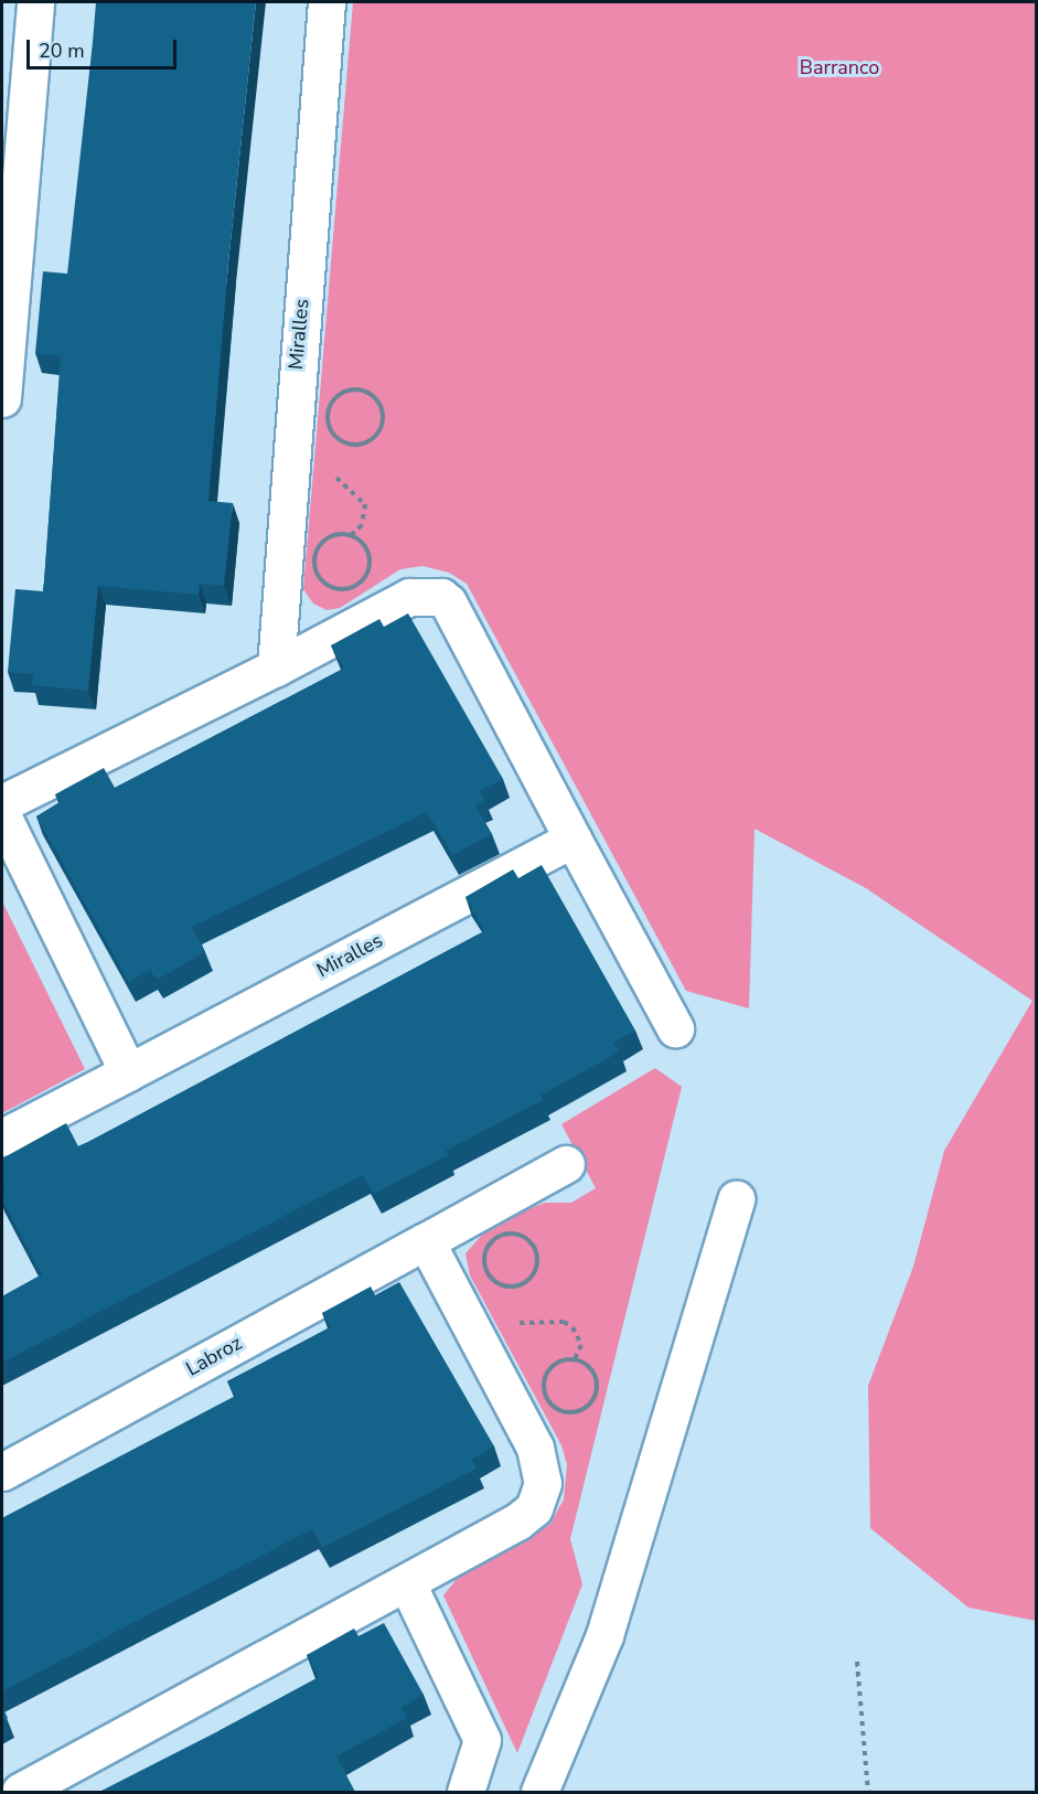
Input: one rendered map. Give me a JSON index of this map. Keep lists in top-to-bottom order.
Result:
{
  "streets": {
    "street": ["Miralles", "Labroz"]
  },
  "parks": ["Barranco"],
  "scale_bar": "20 m"
}
